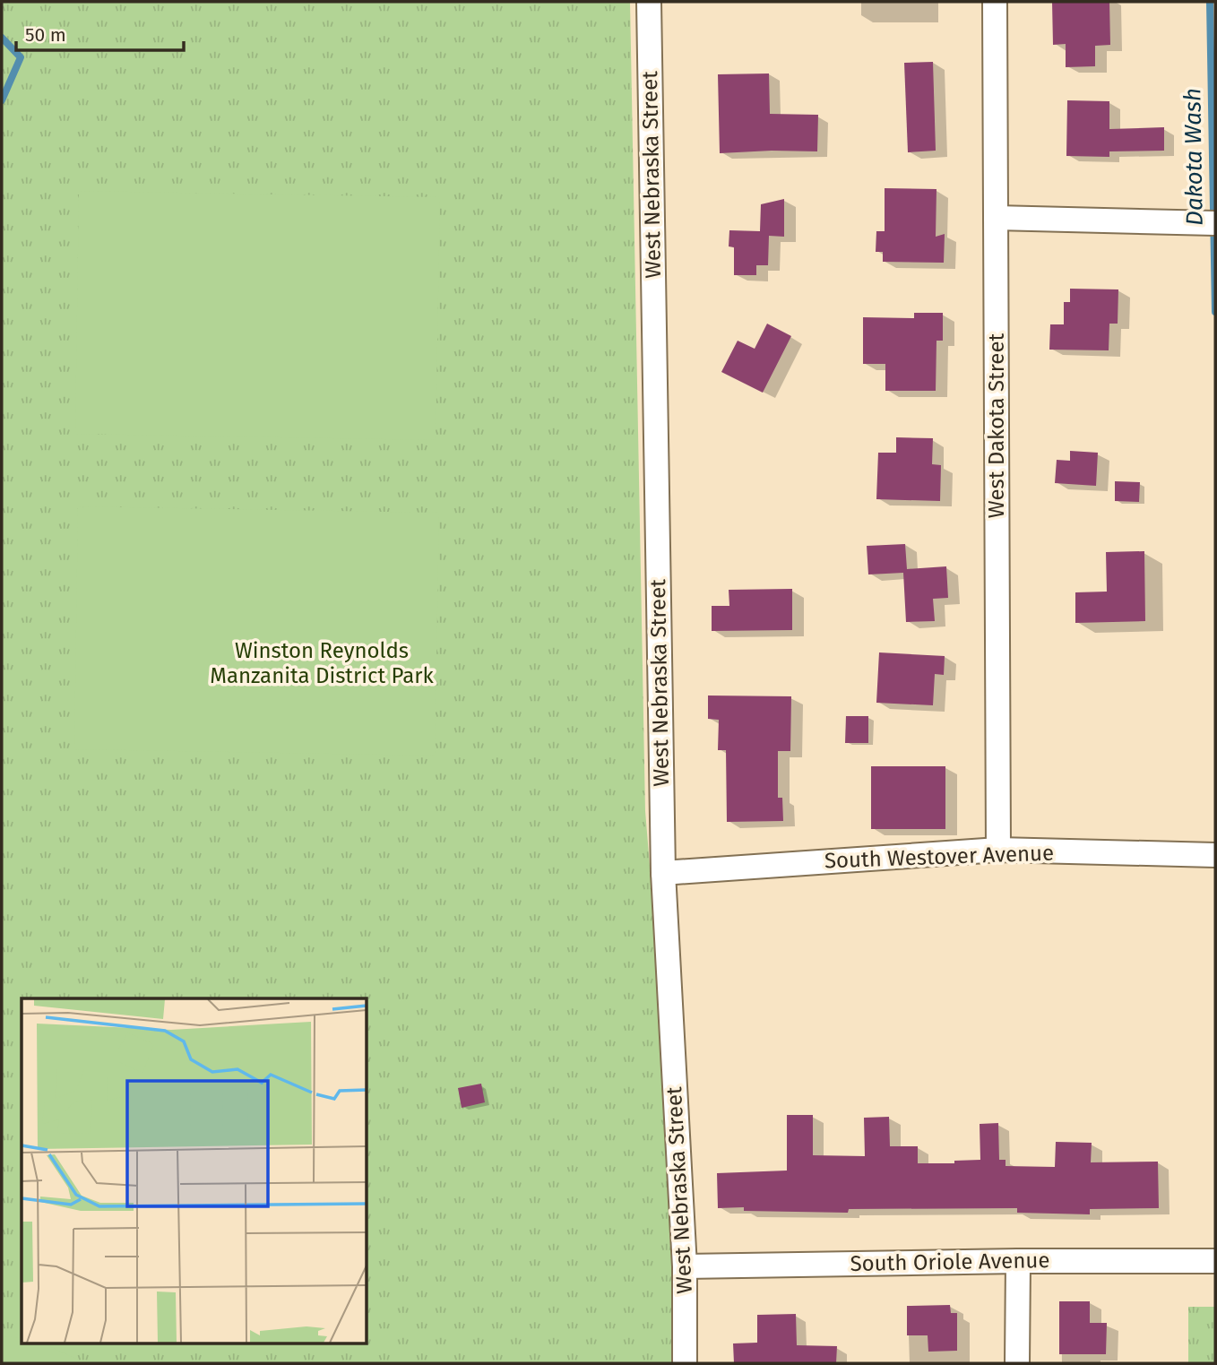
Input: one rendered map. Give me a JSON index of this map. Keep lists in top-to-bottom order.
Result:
{
  "streets": {
    "street": [
      "West Nebraska Street",
      "West Dakota Street",
      "South Westover Avenue",
      "South Oriole Avenue"
    ]
  },
  "crossings": [
    ["West Nebraska Street", "South Westover Avenue"],
    ["West Nebraska Street", "South Oriole Avenue"],
    ["West Dakota Street", "South Westover Avenue"]
  ],
  "water": ["Dakota Wash"],
  "parks": ["Winston Reynolds Manzanita District Park"],
  "scale_bar": "50 m"
}
